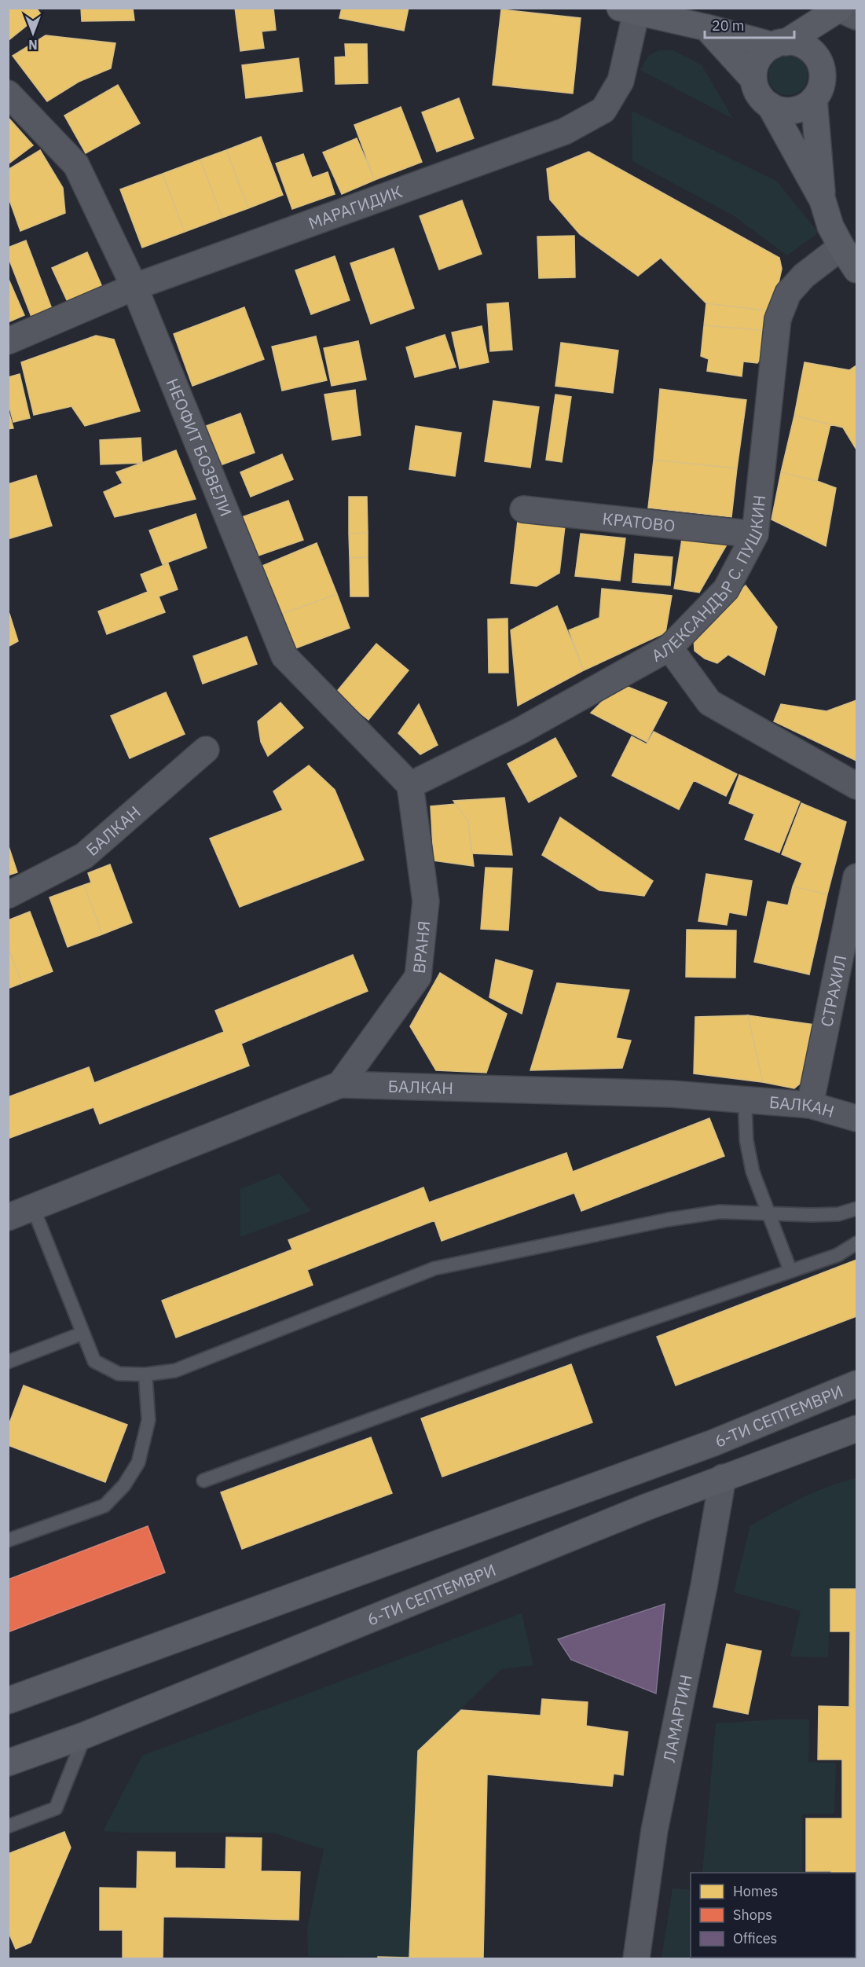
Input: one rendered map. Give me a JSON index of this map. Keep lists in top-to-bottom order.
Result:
{
  "streets": {
    "main road": ["6-ТИ СЕПТЕМВРИ"],
    "street": [
      "МАРАГИДИК",
      "НЕОФИТ БОЗВЕЛИ",
      "КРАТОВО",
      "АЛЕКСАНДЪР С. ПУШКИН",
      "БАЛКАН",
      "ВРАНЯ",
      "СТРАХИЛ",
      "ЛАМАРТИН"
    ]
  },
  "crossings": [
    ["МАРАГИДИК", "НЕОФИТ БОЗВЕЛИ"],
    ["НЕОФИТ БОЗВЕЛИ", "АЛЕКСАНДЪР С. ПУШКИН"],
    ["НЕОФИТ БОЗВЕЛИ", "ВРАНЯ"],
    ["КРАТОВО", "АЛЕКСАНДЪР С. ПУШКИН"],
    ["АЛЕКСАНДЪР С. ПУШКИН", "ВРАНЯ"],
    ["БАЛКАН", "ВРАНЯ"],
    ["БАЛКАН", "СТРАХИЛ"],
    ["6-ТИ СЕПТЕМВРИ", "ЛАМАРТИН"]
  ],
  "legend": ["Homes", "Shops", "Offices"],
  "scale_bar": "20 m",
  "north": "bottom"
}
